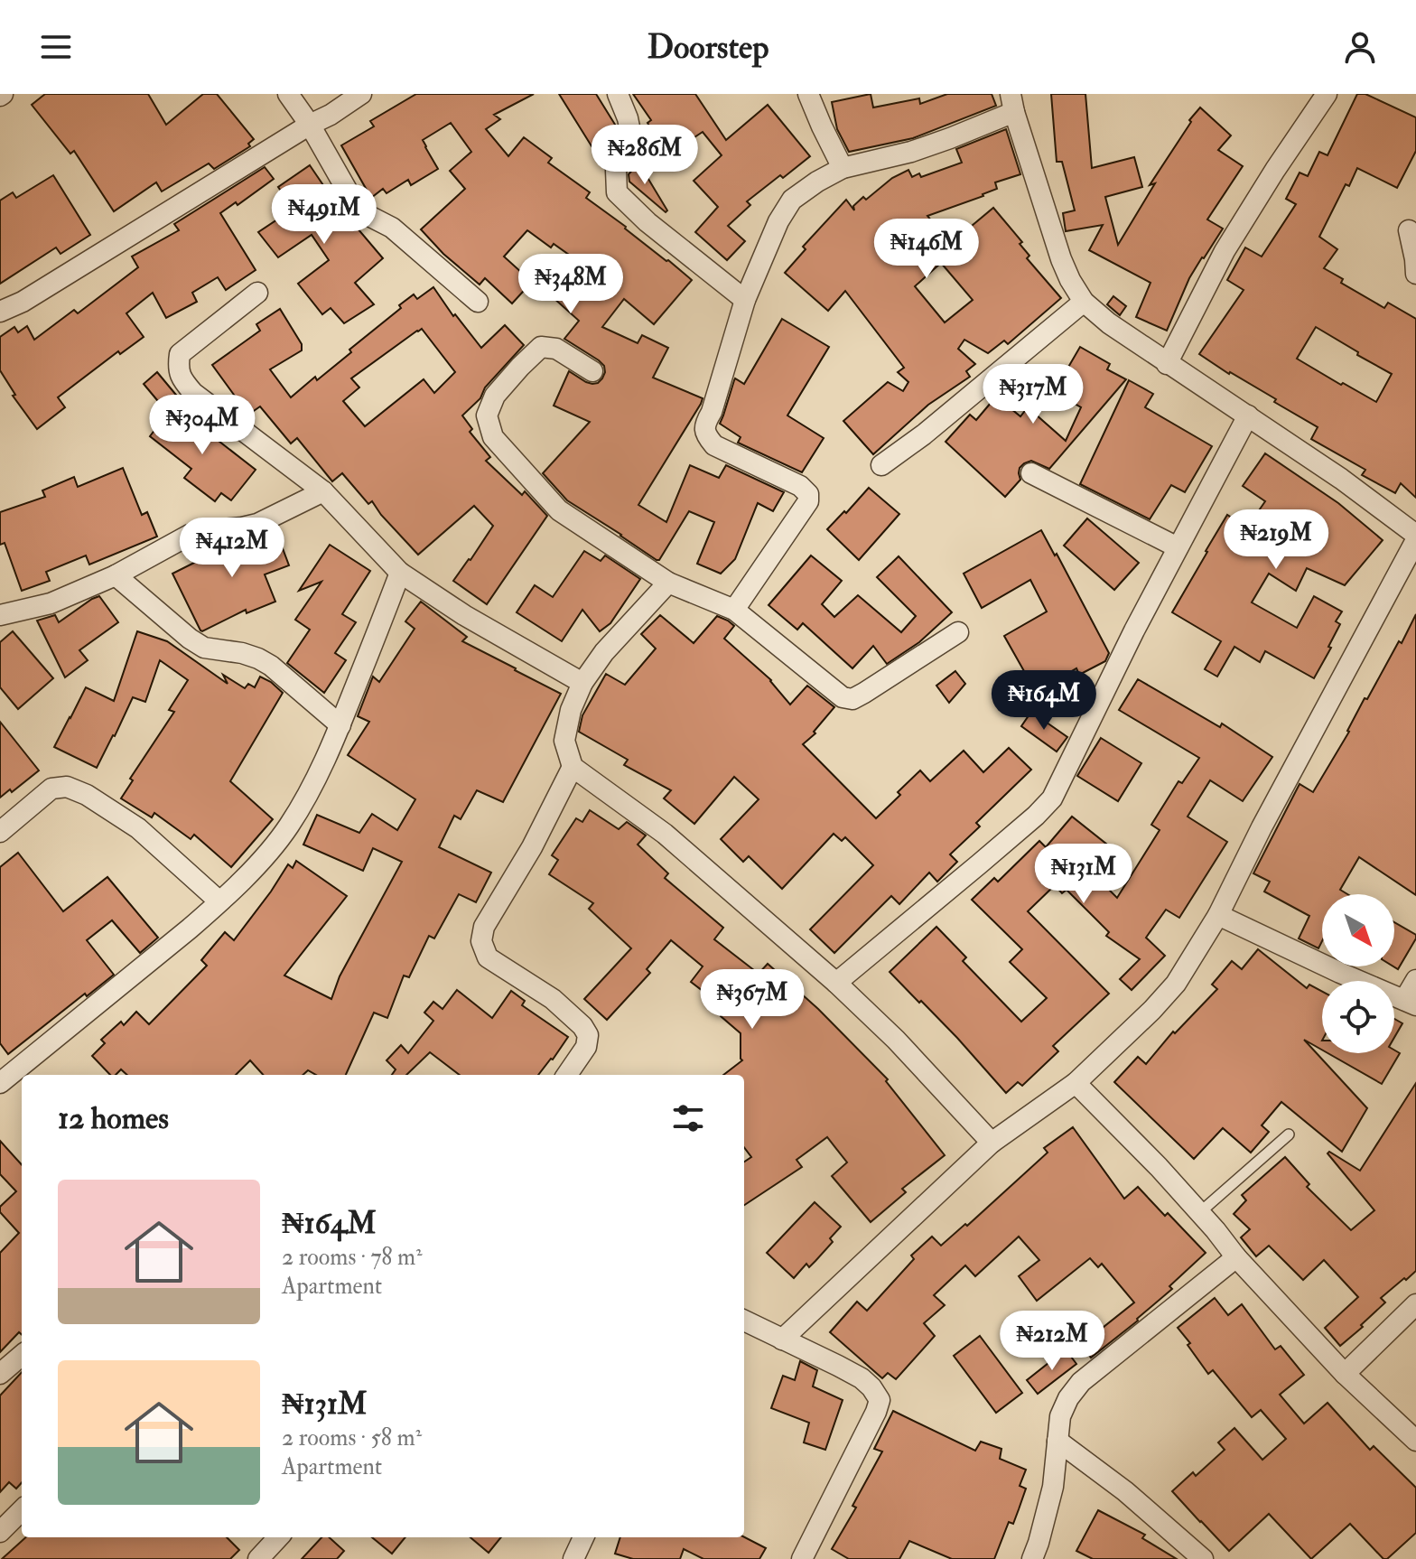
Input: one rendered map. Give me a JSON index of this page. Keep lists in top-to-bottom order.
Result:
{
  "north": "bottom right",
  "page": {
    "header": "Doorstep",
    "price": [
      "₦286M",
      "₦491M",
      "₦146M",
      "₦348M",
      "₦317M",
      "₦304M",
      "₦219M",
      "₦412M",
      "₦164M",
      "₦131M",
      "₦367M",
      "₦212M"
    ],
    "heading": "12 homes",
    "list": [
      {
        "name": "₦164M",
        "note": "2 rooms · 78 m² · Apartment"
      },
      {
        "name": "₦131M",
        "note": "2 rooms · 58 m² · Apartment"
      }
    ]
  }
}
